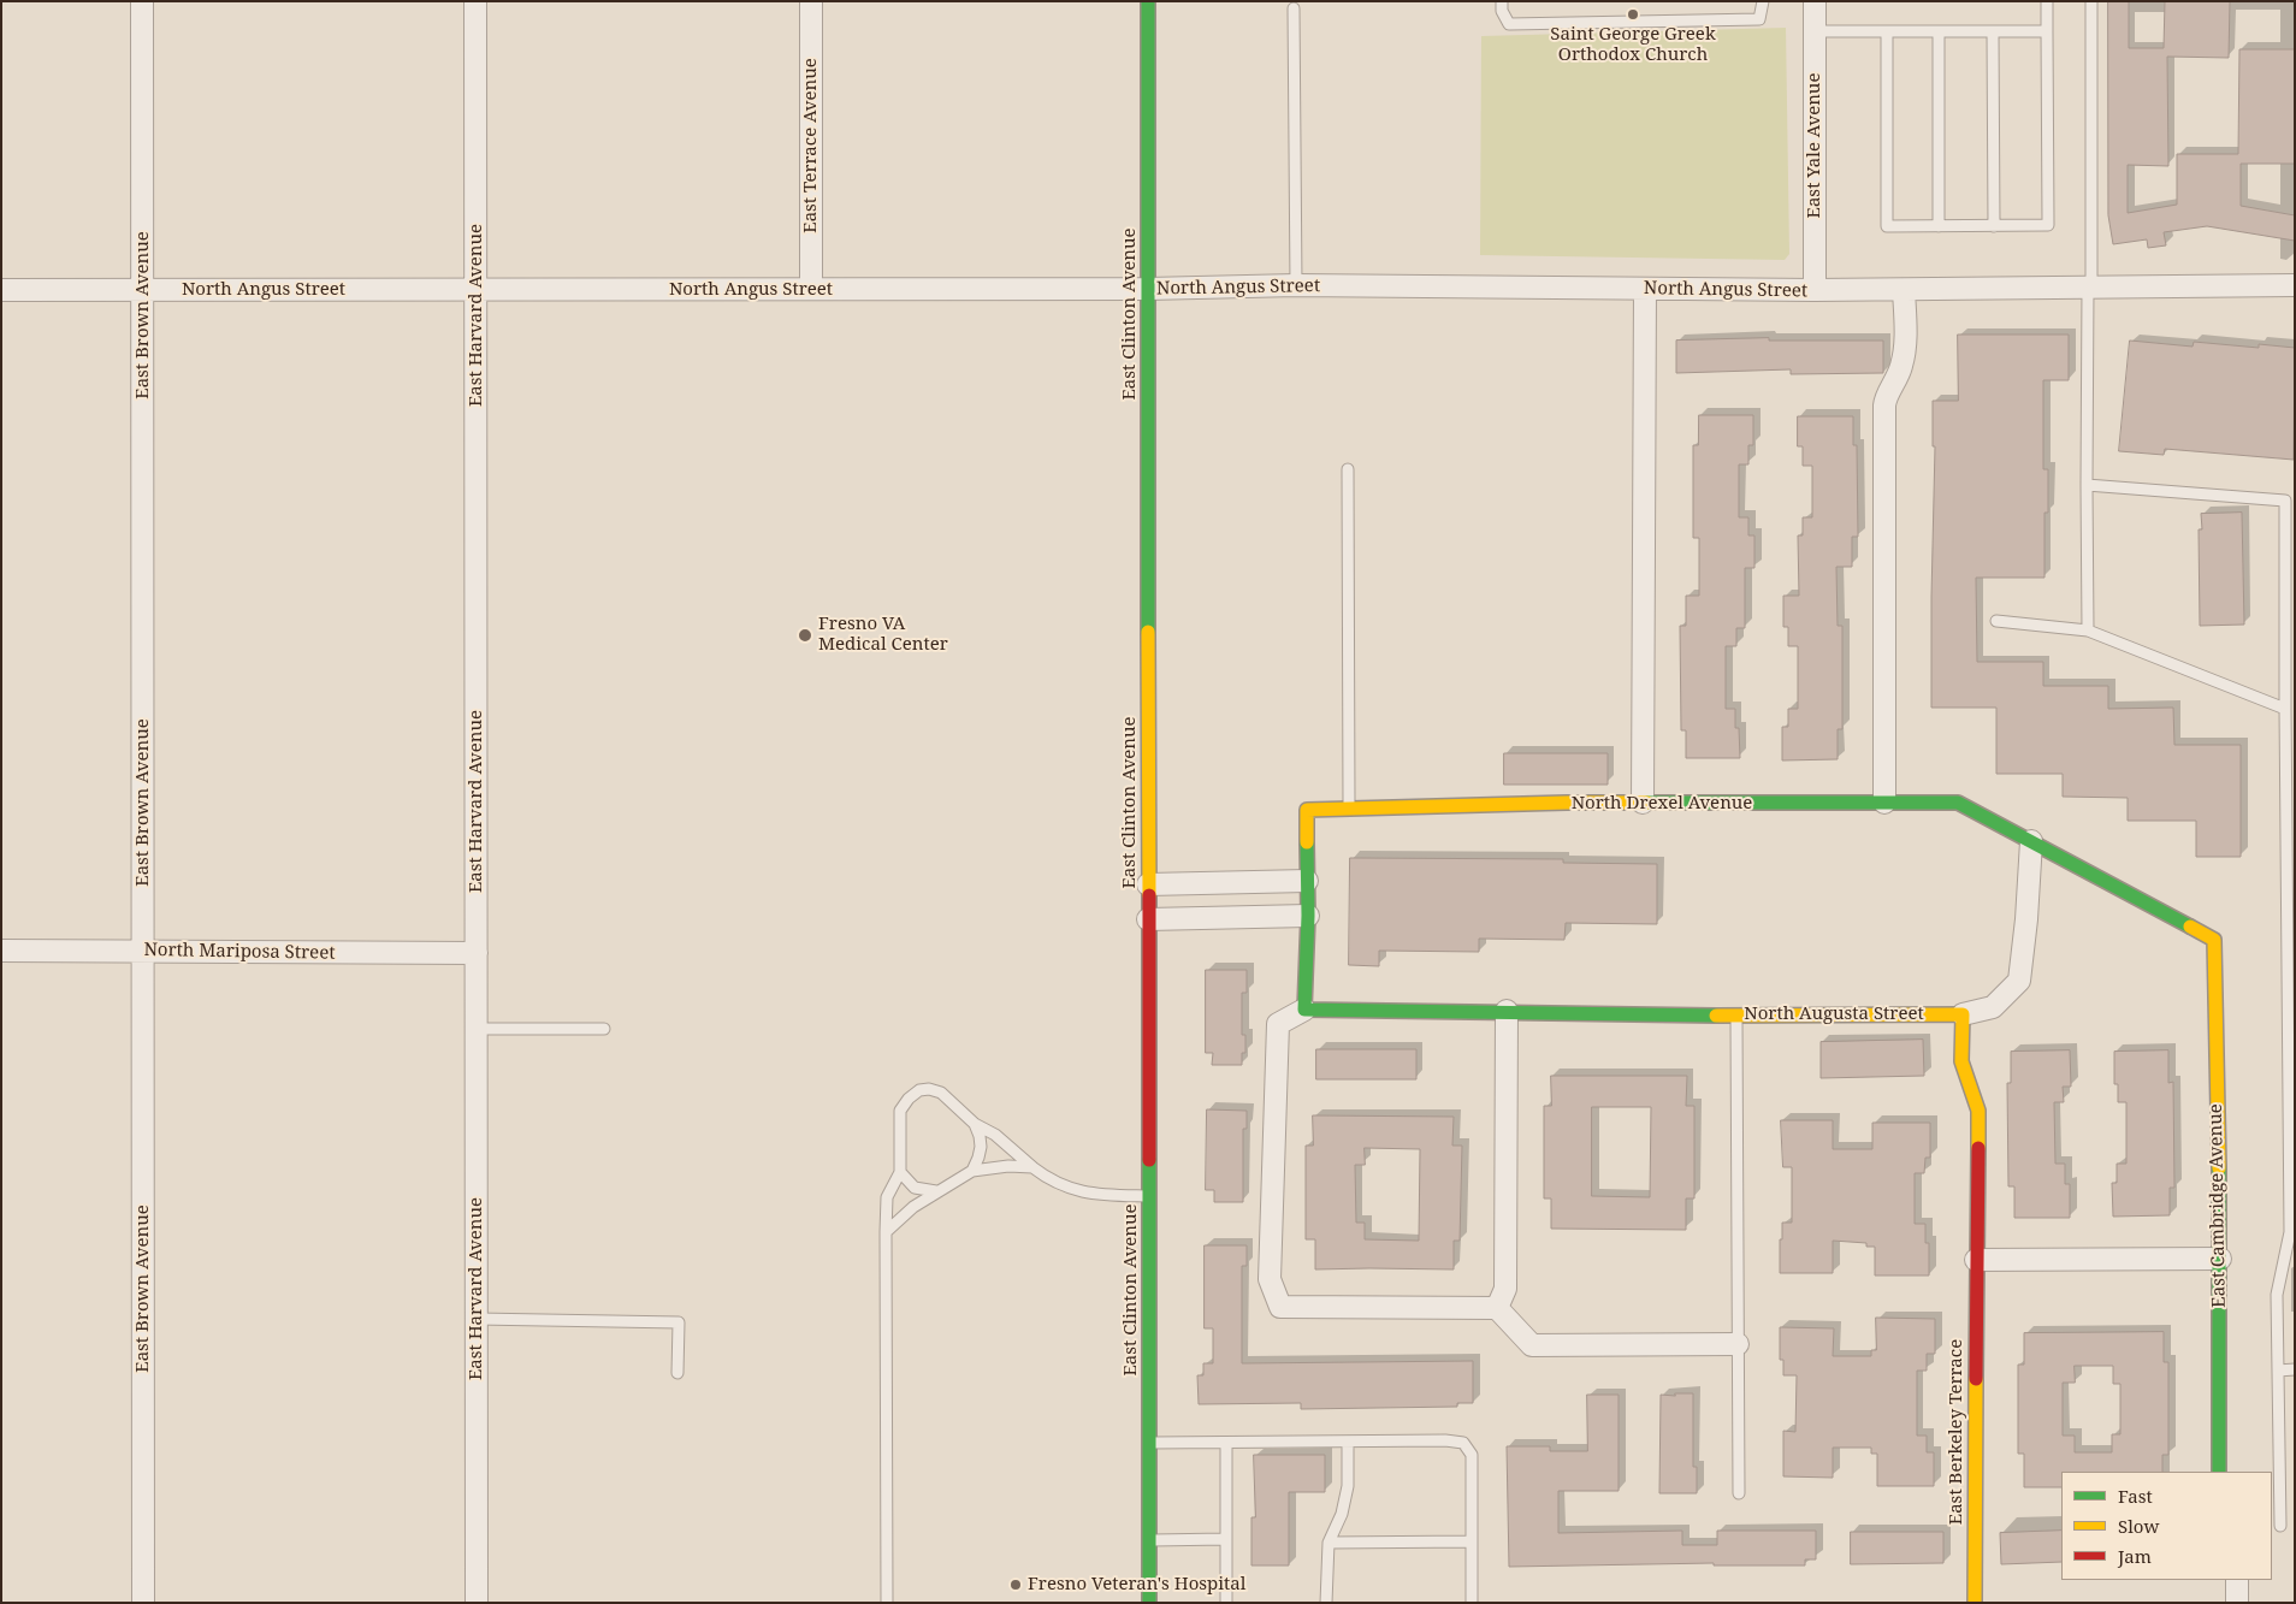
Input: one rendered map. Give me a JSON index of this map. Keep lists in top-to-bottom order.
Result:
{
  "streets": {
    "street": [
      "East Terrace Avenue",
      "East Yale Avenue",
      "North Angus Street",
      "East Clinton Avenue",
      "East Brown Avenue",
      "East Harvard Avenue",
      "North Drexel Avenue",
      "North Mariposa Street",
      "North Augusta Street",
      "East Cambridge Avenue",
      "East Berkeley Terrace"
    ]
  },
  "crossings": [
    ["East Terrace Avenue", "North Angus Street"],
    ["East Yale Avenue", "North Angus Street"],
    ["North Angus Street", "East Clinton Avenue"],
    ["North Angus Street", "East Brown Avenue"],
    ["North Angus Street", "East Harvard Avenue"],
    ["East Brown Avenue", "North Mariposa Street"],
    ["East Harvard Avenue", "North Mariposa Street"],
    ["North Drexel Avenue", "East Cambridge Avenue"]
  ],
  "places": ["Saint George Greek Orthodox Church", "Fresno VA Medical Center", "Fresno Veteran's Hospital"],
  "legend": ["Fast", "Slow", "Jam"]
}
